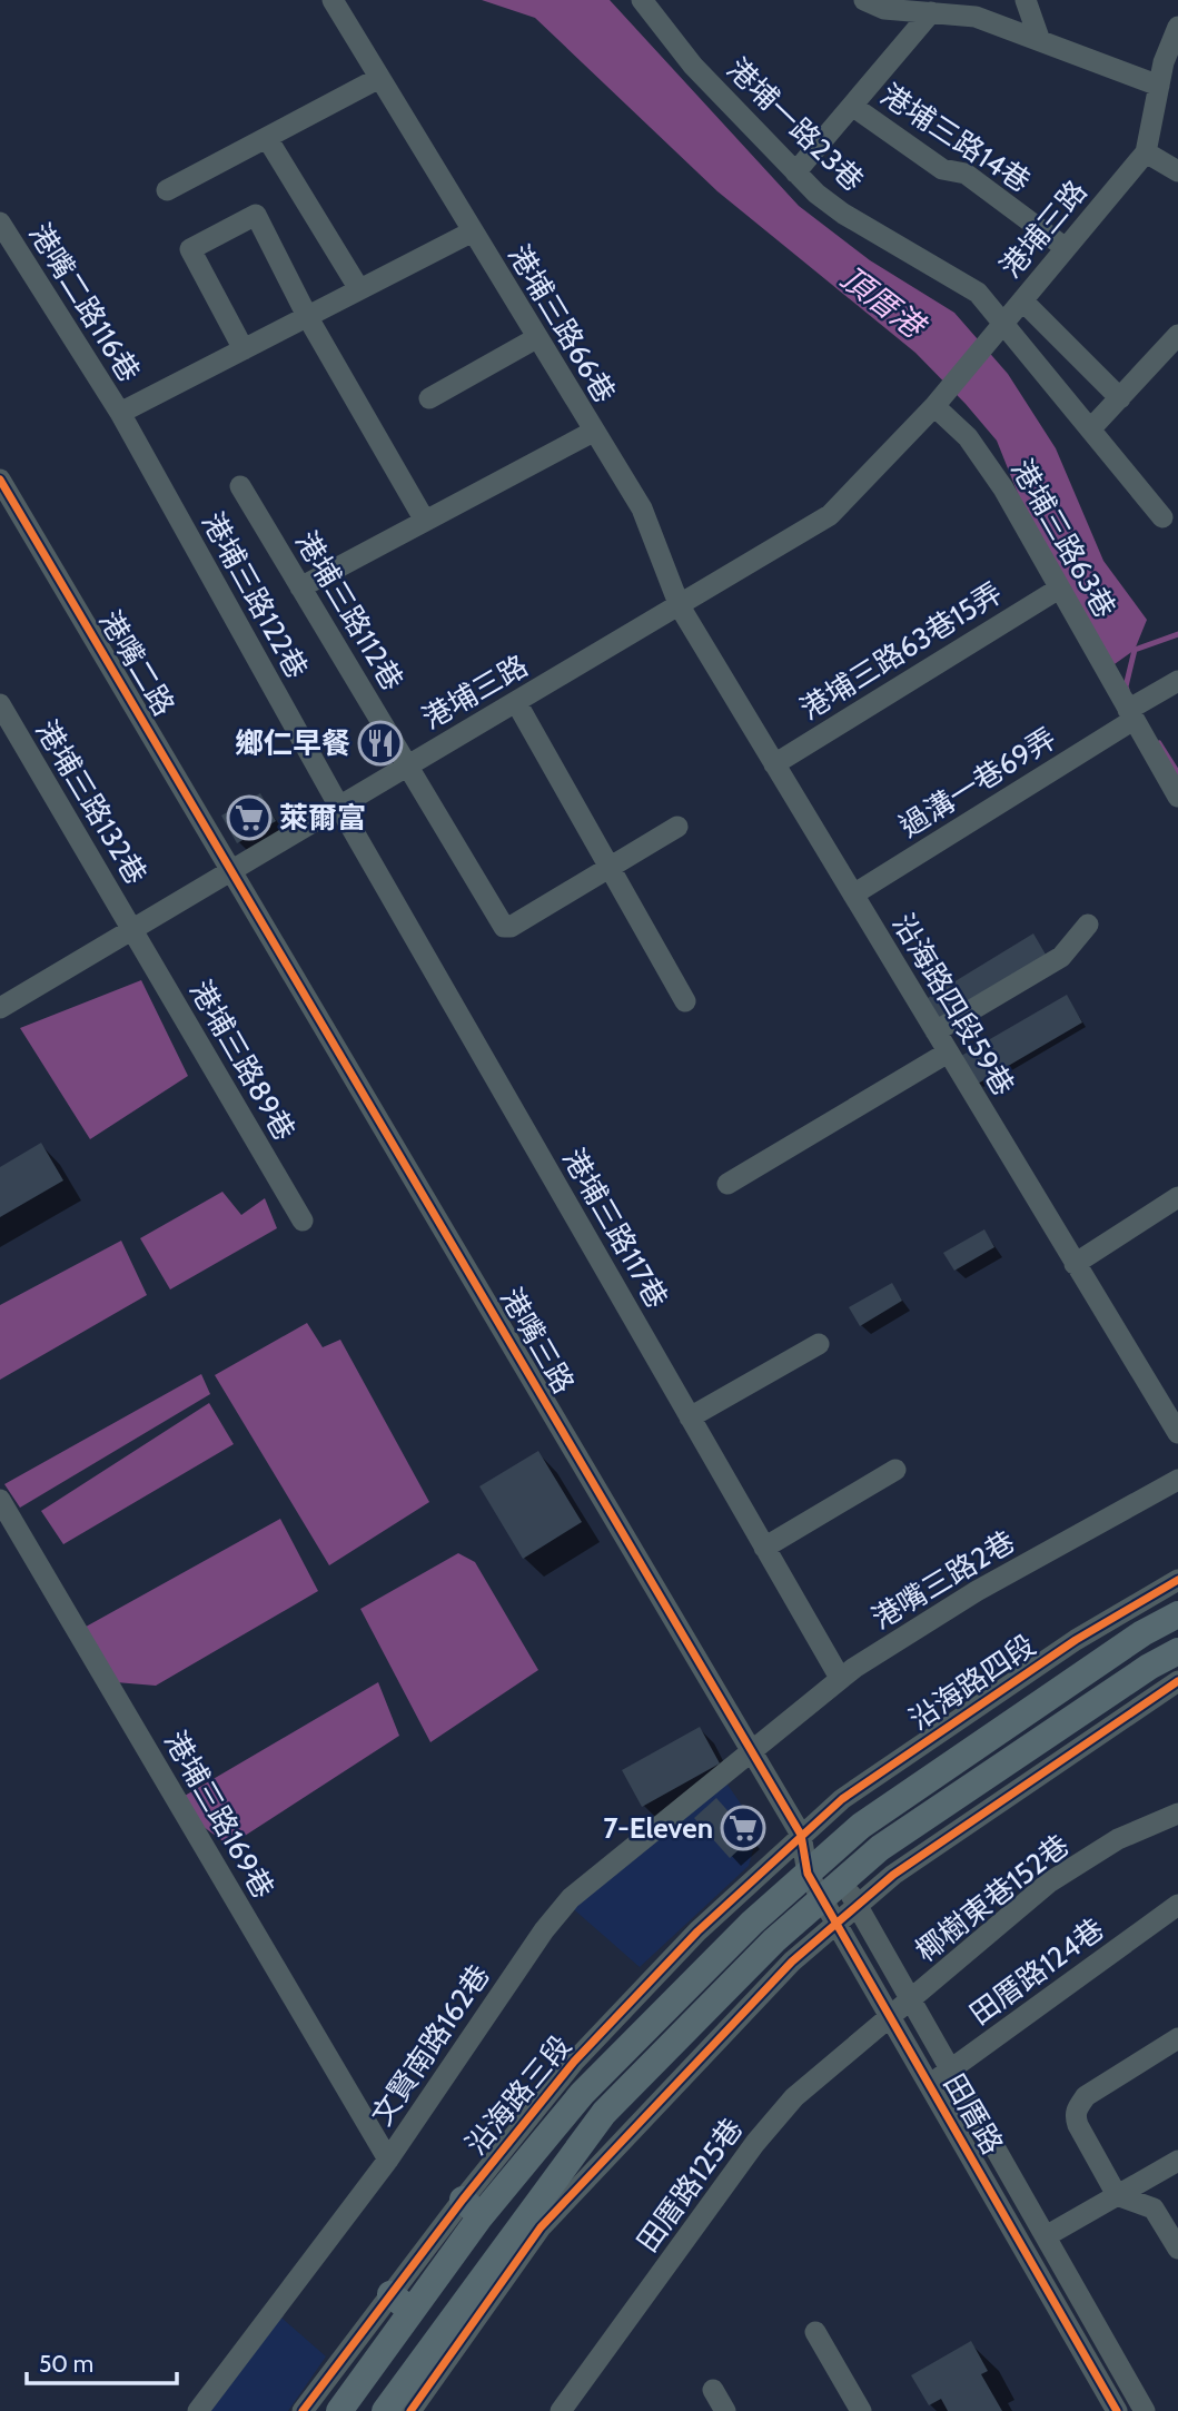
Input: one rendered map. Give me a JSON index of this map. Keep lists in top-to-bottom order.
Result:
{
  "streets": {
    "main road": ["沿海路四段", "沿海路三段"],
    "street": [
      "港埔一路23巷",
      "港埔三路14巷",
      "港埔三路",
      "港嘴二路116巷",
      "港埔三路66巷",
      "港埔三路63巷",
      "港埔三路122巷",
      "港埔三路112巷",
      "港埔三路63巷15弄",
      "港嘴二路",
      "過溝一巷69弄",
      "港埔三路132巷",
      "沿海路四段59巷",
      "港埔三路89巷",
      "港埔三路117巷",
      "港嘴三路",
      "港嘴三路2巷",
      "港埔三路169巷",
      "椰樹東巷152巷",
      "田厝路124巷",
      "文賢南路162巷",
      "田厝路",
      "田厝路125巷"
    ]
  },
  "crossings": [
    ["港埔一路23巷", "港埔三路"],
    ["港埔三路14巷", "港埔三路"],
    ["港埔三路", "港埔三路66巷"],
    ["港埔三路", "港埔三路63巷"],
    ["港埔三路", "港埔三路122巷"],
    ["港埔三路", "港埔三路112巷"],
    ["港埔三路", "港嘴二路"],
    ["港埔三路", "港埔三路132巷"],
    ["港埔三路", "沿海路四段59巷"],
    ["港埔三路", "港埔三路89巷"],
    ["港埔三路", "港埔三路117巷"],
    ["港埔三路", "港嘴三路"],
    ["港嘴二路116巷", "港埔三路122巷"],
    ["港埔三路66巷", "沿海路四段59巷"],
    ["港埔三路63巷", "港埔三路63巷15弄"],
    ["港埔三路63巷", "過溝一巷69弄"],
    ["港埔三路122巷", "港埔三路117巷"],
    ["港埔三路63巷15弄", "沿海路四段59巷"],
    ["港嘴二路", "港嘴三路"],
    ["過溝一巷69弄", "沿海路四段59巷"],
    ["港埔三路132巷", "港埔三路89巷"],
    ["港埔三路117巷", "港嘴三路2巷"],
    ["港嘴三路", "港嘴三路2巷"],
    ["港嘴三路", "沿海路四段"],
    ["港嘴三路", "文賢南路162巷"],
    ["港嘴三路", "沿海路三段"],
    ["港嘴三路", "田厝路"],
    ["港嘴三路2巷", "文賢南路162巷"],
    ["沿海路四段", "沿海路三段"],
    ["沿海路四段", "田厝路"],
    ["港埔三路169巷", "文賢南路162巷"],
    ["椰樹東巷152巷", "田厝路"],
    ["椰樹東巷152巷", "田厝路125巷"],
    ["田厝路124巷", "田厝路"],
    ["沿海路三段", "田厝路"],
    ["田厝路", "田厝路125巷"]
  ],
  "water": ["頂厝港"],
  "places": {
    "restaurant": ["鄉仁早餐"],
    "supermarket": ["萊爾富", "7-Eleven"]
  },
  "scale_bar": "50 m"
}
